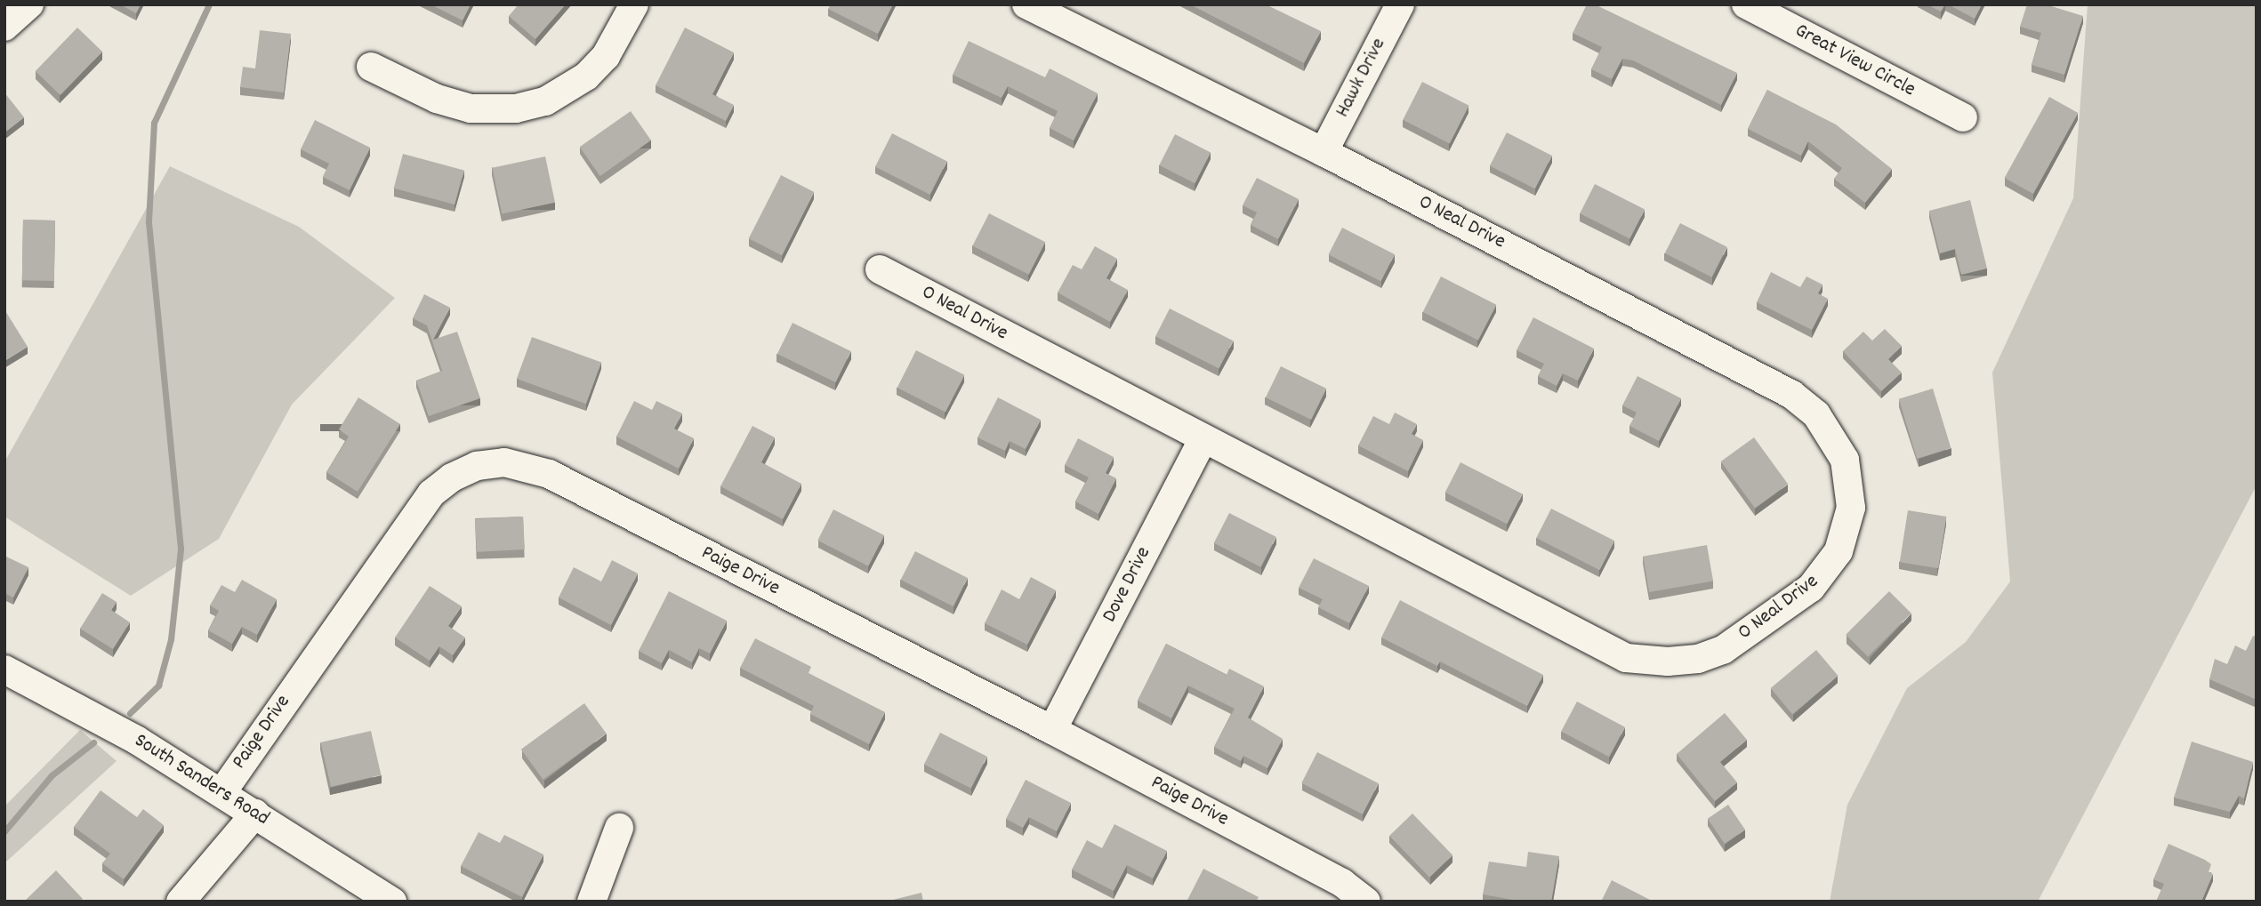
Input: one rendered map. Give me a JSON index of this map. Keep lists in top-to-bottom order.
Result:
{
  "streets": {
    "street": [
      "Great View Circle",
      "Hawk Drive",
      "O Neal Drive",
      "Paige Drive",
      "Dove Drive",
      "South Sanders Road"
    ]
  },
  "crossings": [
    ["Hawk Drive", "O Neal Drive"],
    ["O Neal Drive", "Dove Drive"],
    ["Paige Drive", "Dove Drive"],
    ["Paige Drive", "South Sanders Road"]
  ]
}
